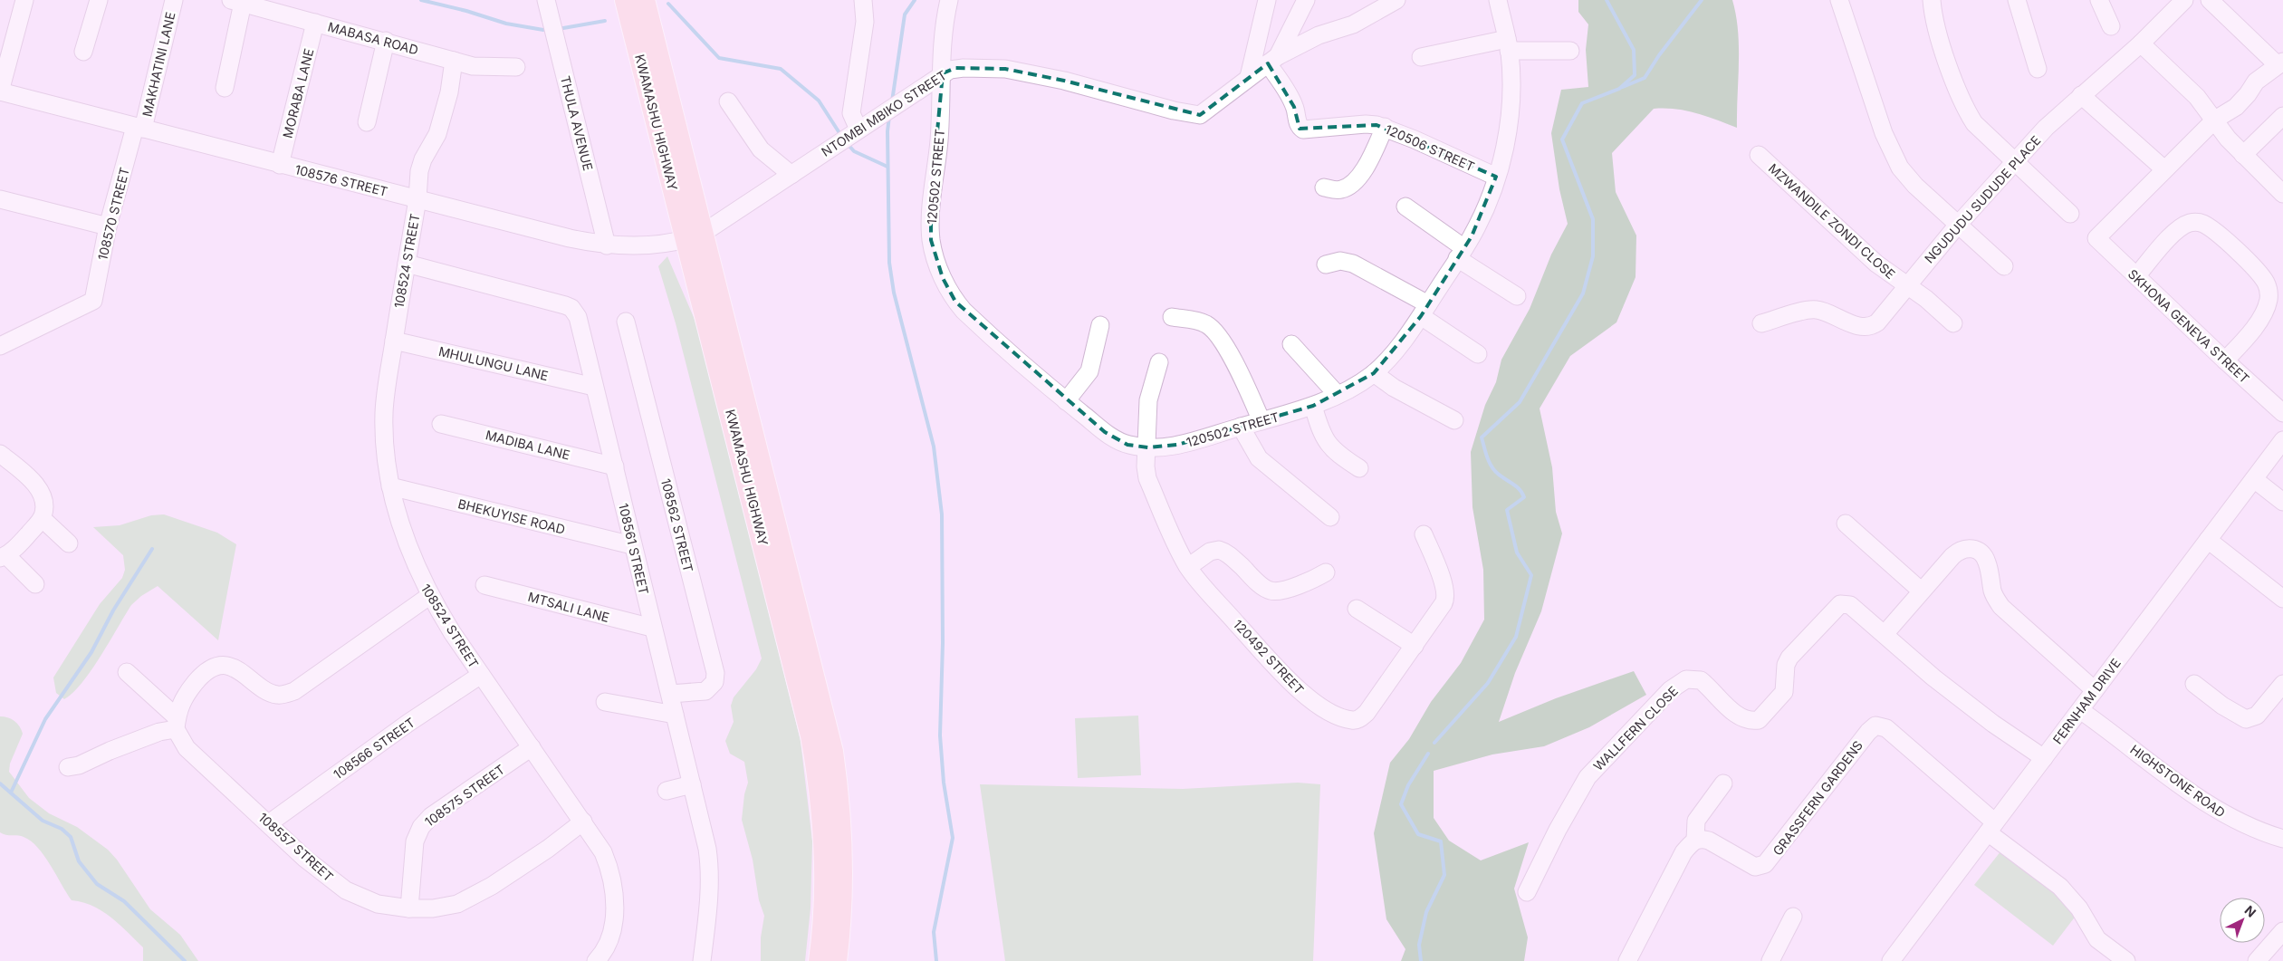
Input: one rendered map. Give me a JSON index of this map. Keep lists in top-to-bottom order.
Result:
{
  "streets": {
    "main road": ["KWAMASHU HIGHWAY"],
    "street": [
      "MABASA ROAD",
      "MAKHATINI LANE",
      "MORABA LANE",
      "NTOMBI MBIKO STREET",
      "THULA AVENUE",
      "120506 STREET",
      "120502 STREET",
      "108576 STREET",
      "NGUDUDU SUDUDE PLACE",
      "108570 STREET",
      "MZWANDILE ZONDI CLOSE",
      "108524 STREET",
      "SKHONA GENEVA STREET",
      "MHULUNGU LANE",
      "MADIBA LANE",
      "BHEKUYISE ROAD",
      "108562 STREET",
      "108561 STREET",
      "MTSALI LANE",
      "120492 STREET",
      "FERNHAM DRIVE",
      "WALLFERN CLOSE",
      "108566 STREET",
      "HIGHSTONE ROAD",
      "108575 STREET",
      "GRASSFERN GARDENS",
      "108557 STREET"
    ]
  },
  "crossings": [
    ["MABASA ROAD", "MORABA LANE"],
    ["MABASA ROAD", "108524 STREET"],
    ["MAKHATINI LANE", "108576 STREET"],
    ["MAKHATINI LANE", "108570 STREET"],
    ["MORABA LANE", "108576 STREET"],
    ["NTOMBI MBIKO STREET", "KWAMASHU HIGHWAY"],
    ["NTOMBI MBIKO STREET", "120502 STREET"],
    ["NTOMBI MBIKO STREET", "108576 STREET"],
    ["KWAMASHU HIGHWAY", "108576 STREET"],
    ["THULA AVENUE", "108576 STREET"],
    ["120506 STREET", "120502 STREET"],
    ["120502 STREET", "120492 STREET"],
    ["108576 STREET", "108570 STREET"],
    ["108576 STREET", "108524 STREET"],
    ["NGUDUDU SUDUDE PLACE", "MZWANDILE ZONDI CLOSE"],
    ["108524 STREET", "MHULUNGU LANE"],
    ["108524 STREET", "BHEKUYISE ROAD"],
    ["108524 STREET", "108561 STREET"],
    ["108524 STREET", "108566 STREET"],
    ["108524 STREET", "108575 STREET"],
    ["108524 STREET", "108557 STREET"],
    ["MHULUNGU LANE", "108561 STREET"],
    ["MADIBA LANE", "108561 STREET"],
    ["BHEKUYISE ROAD", "108561 STREET"],
    ["108562 STREET", "108561 STREET"],
    ["108561 STREET", "MTSALI LANE"],
    ["FERNHAM DRIVE", "WALLFERN CLOSE"],
    ["FERNHAM DRIVE", "HIGHSTONE ROAD"],
    ["FERNHAM DRIVE", "GRASSFERN GARDENS"],
    ["108566 STREET", "108557 STREET"],
    ["108575 STREET", "108557 STREET"]
  ],
  "north": "top right"
}
